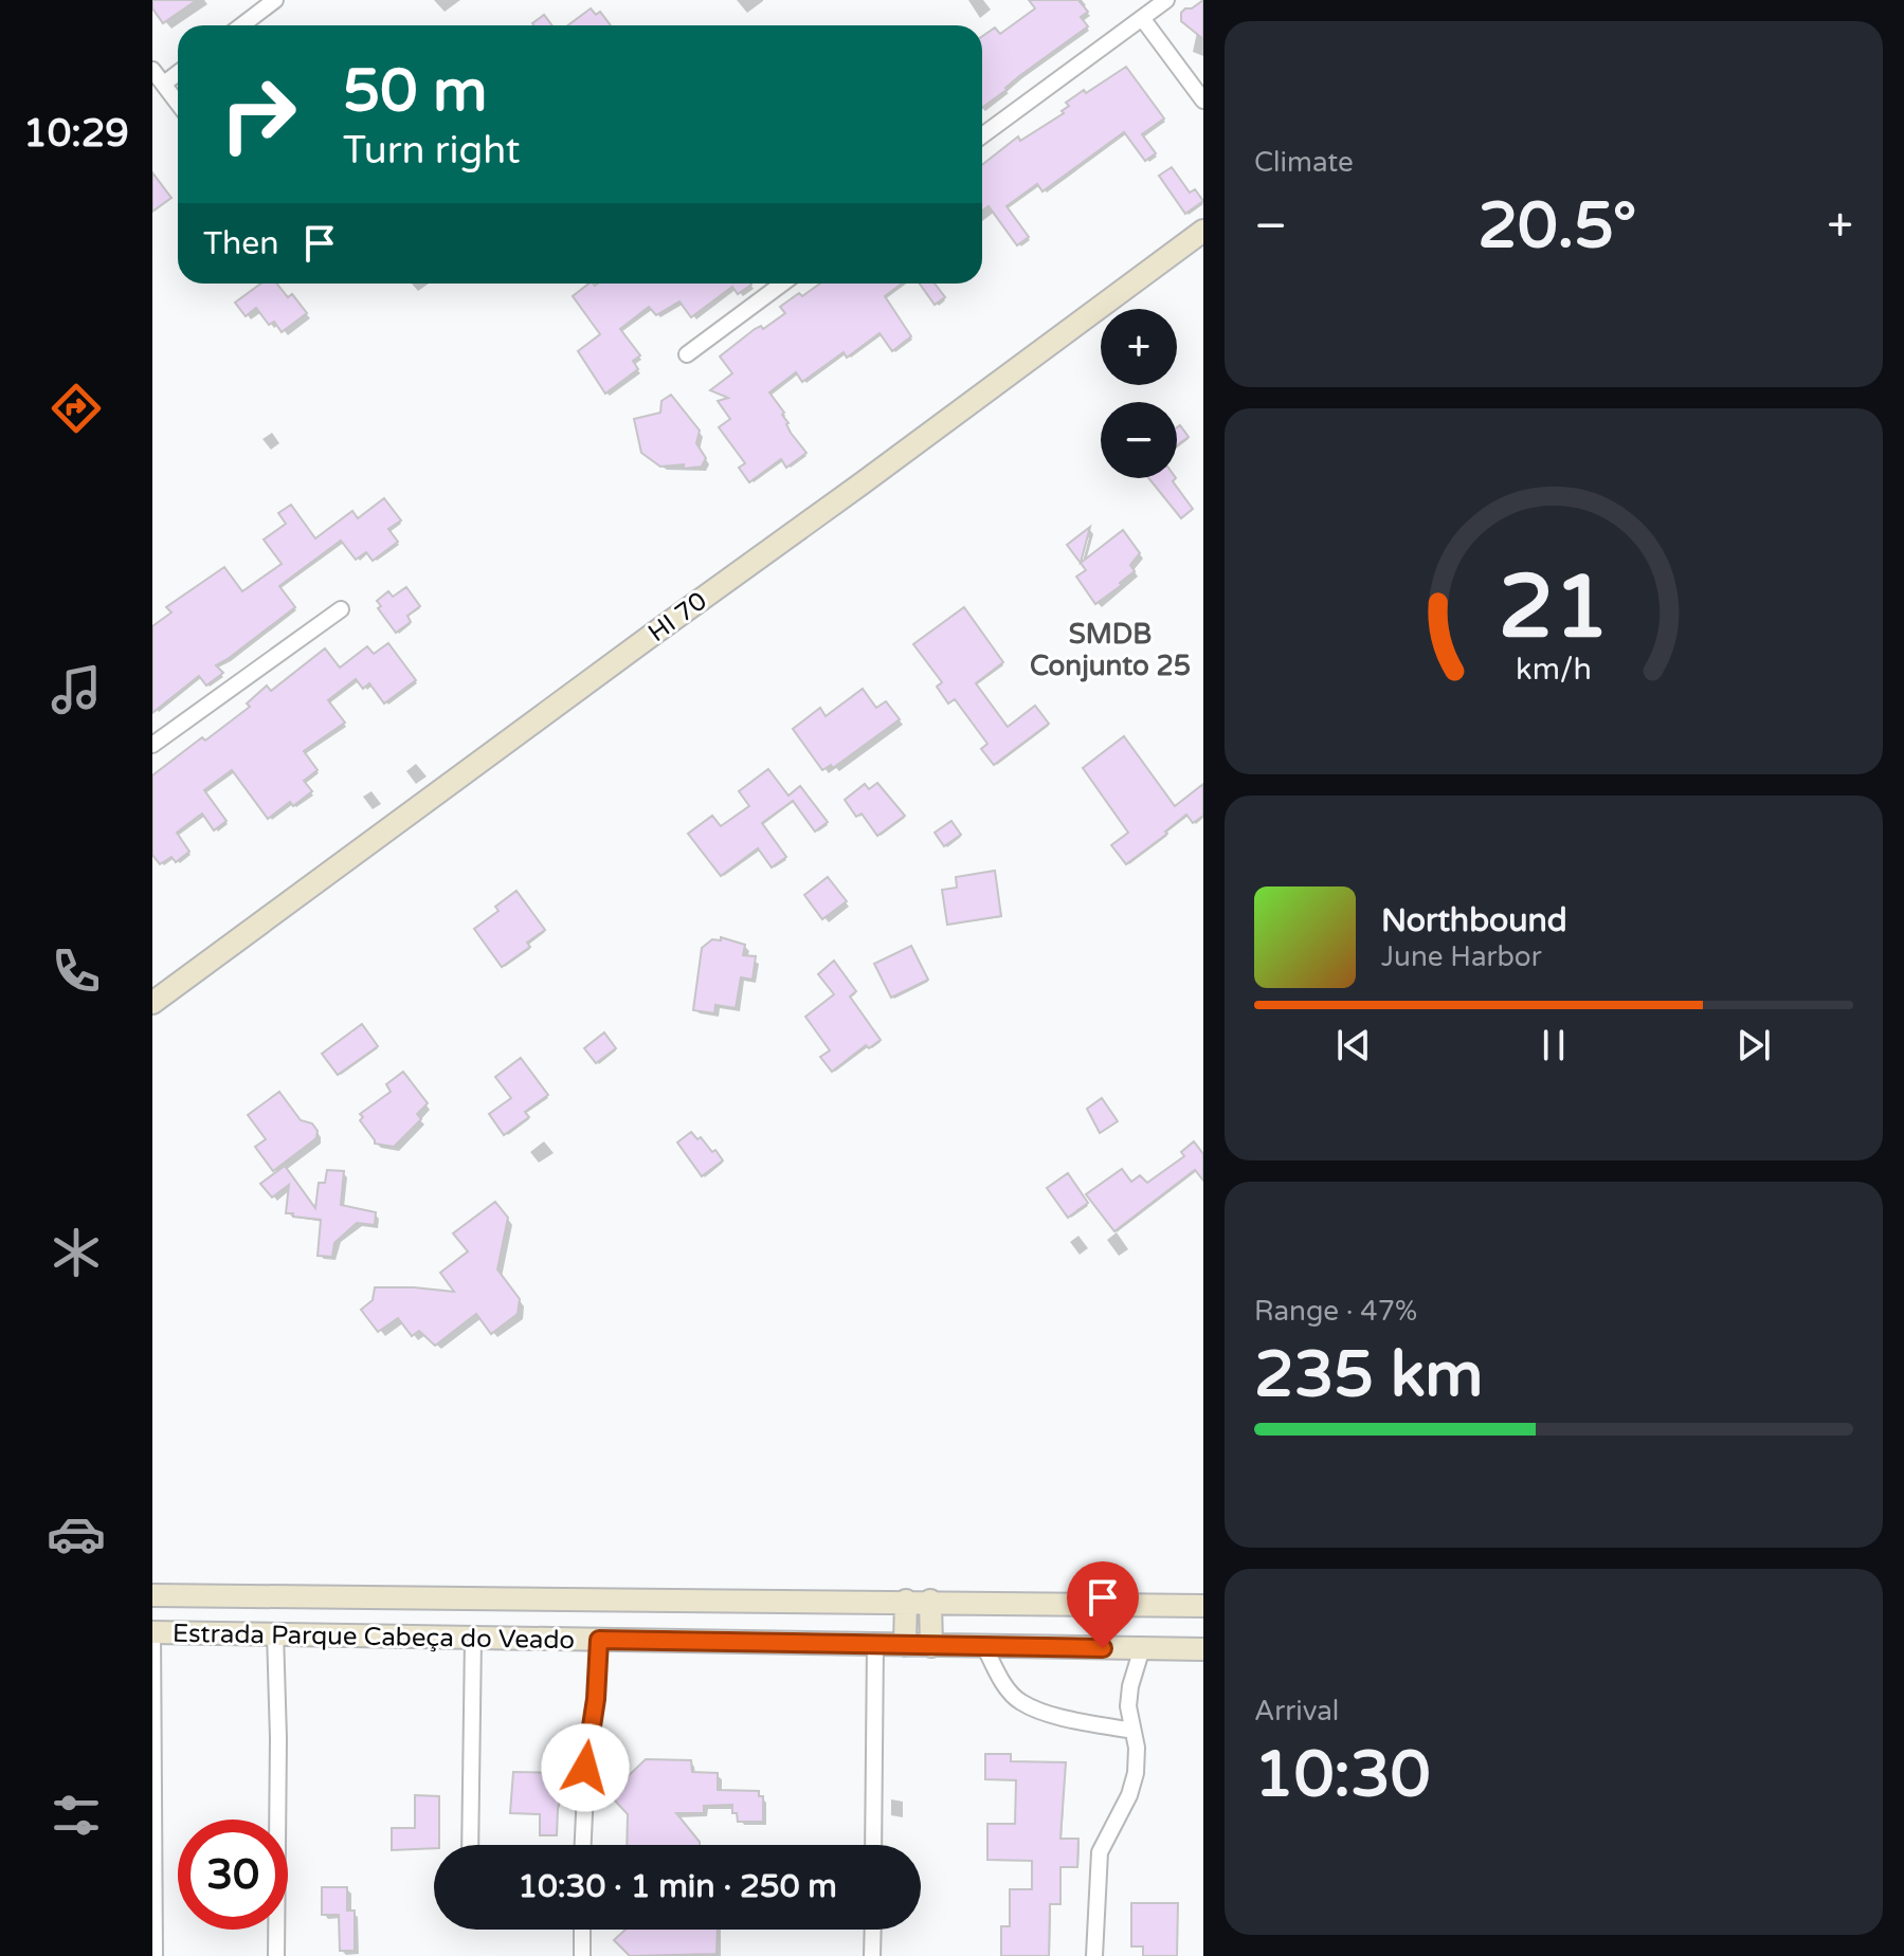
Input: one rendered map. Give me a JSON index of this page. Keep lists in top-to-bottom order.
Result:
{
  "streets": {
    "main road": ["HI 70", "Estrada Parque Cabeça do Veado"]
  },
  "districts": ["SMDB Conjunto 25"],
  "page": {
    "tabs": "10:29",
    "tile": [
      "Climate",
      ["Range · 47%", "235 km"],
      ["Arrival", "10:30"]
    ],
    "turn": ["50 m", "Turn right"],
    "heat": ["−", "20.5°", "+"],
    "then": "Then",
    "map_buttons": ["+", "−"],
    "song": ["Northbound", "June Harbor"],
    "limit": "30",
    "trip": "10:30 · 1 min · 250 m",
    "gauge": ["21", "km/h"]
  }
}
